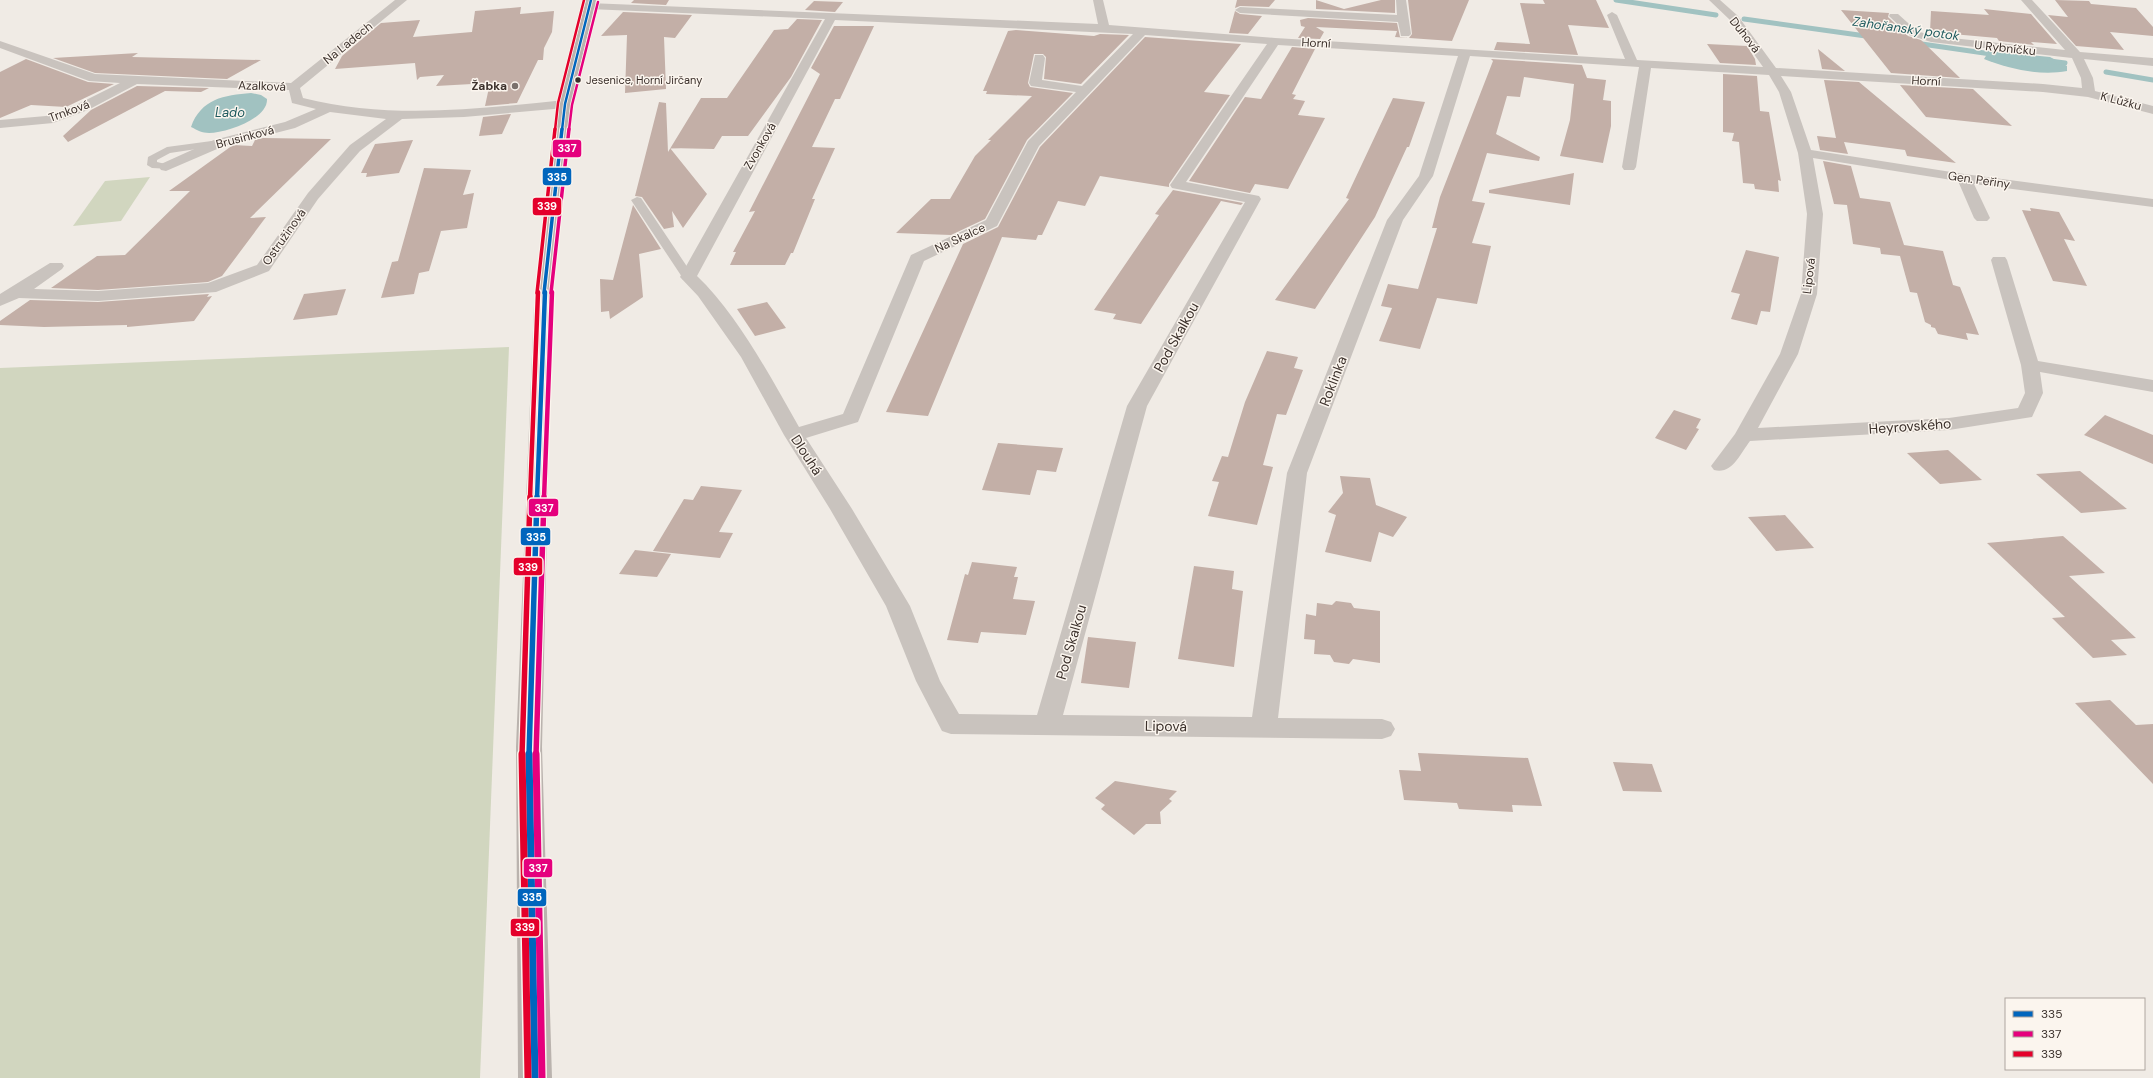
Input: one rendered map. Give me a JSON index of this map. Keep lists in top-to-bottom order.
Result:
{
  "streets": {
    "street": [
      "Duhová",
      "Na Ladech",
      "Horní",
      "U Rybníčku",
      "Azalková",
      "K Lůžku",
      "Trnková",
      "Brusinková",
      "Zvonková",
      "Gen. Peřiny",
      "Ostružinová",
      "Na Skalce",
      "Lipová",
      "Pod Skalkou",
      "Roklinka",
      "Heyrovského",
      "Dlouhá"
    ]
  },
  "crossings": [
    ["Duhová", "Horní"],
    ["Duhová", "Lipová"],
    ["Na Ladech", "Azalková"],
    ["Horní", "K Lůžku"],
    ["Horní", "Zvonková"],
    ["Horní", "Na Skalce"],
    ["Horní", "Lipová"],
    ["Horní", "Pod Skalkou"],
    ["Horní", "Roklinka"],
    ["Azalková", "Trnková"],
    ["Azalková", "Brusinková"],
    ["Azalková", "Ostružinová"],
    ["Zvonková", "Dlouhá"],
    ["Gen. Peřiny", "Lipová"],
    ["Na Skalce", "Dlouhá"],
    ["Lipová", "Pod Skalkou"],
    ["Lipová", "Roklinka"],
    ["Lipová", "Heyrovského"],
    ["Lipová", "Dlouhá"]
  ],
  "water": ["Zahořanský potok", "Lado"],
  "places": ["Jesenice, Horní Jirčany", "Žabka"],
  "lines": ["transit line 335", "transit line 339", "transit line 337"],
  "legend": ["335", "337", "339"]
}
